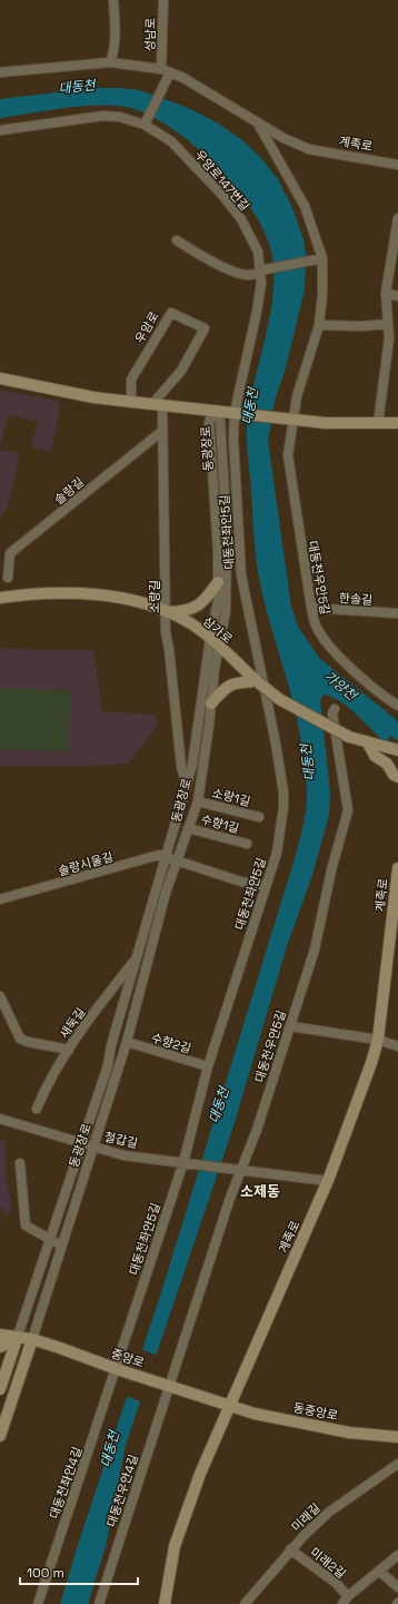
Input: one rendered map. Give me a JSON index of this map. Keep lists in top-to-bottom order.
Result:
{
  "streets": {
    "main road": [
      "계족로",
      "동광장로",
      "삼가로",
      "중앙로",
      "동중앙로"
    ],
    "street": [
      "성남로",
      "우암로147번길",
      "우암로",
      "솔랑길",
      "대동천좌안5길",
      "대동천우안5길",
      "소랑길",
      "한솔길",
      "소랑1길",
      "수향1길",
      "솔랑시울길",
      "새둑길",
      "수향2길",
      "철갑길",
      "대동천좌안4길",
      "대동천우안4길",
      "미래길",
      "미래2길"
    ]
  },
  "crossings": [
    ["성남로", "계족로"],
    ["계족로", "대동천우안5길"],
    ["계족로", "중앙로"],
    ["계족로", "동중앙로"],
    ["우암로147번길", "대동천좌안5길"],
    ["우암로", "소랑길"],
    ["동광장로", "소랑길"],
    ["동광장로", "삼가로"],
    ["동광장로", "소랑1길"],
    ["동광장로", "수향1길"],
    ["동광장로", "솔랑시울길"],
    ["동광장로", "새둑길"],
    ["동광장로", "수향2길"],
    ["동광장로", "철갑길"],
    ["동광장로", "중앙로"],
    ["솔랑길", "소랑길"],
    ["대동천좌안5길", "솔랑시울길"],
    ["대동천좌안5길", "수향2길"],
    ["대동천좌안5길", "철갑길"],
    ["대동천좌안5길", "중앙로"],
    ["대동천좌안5길", "대동천좌안4길"],
    ["대동천우안5길", "한솔길"],
    ["대동천우안5길", "철갑길"],
    ["대동천우안5길", "중앙로"],
    ["대동천우안5길", "대동천우안4길"],
    ["소랑길", "삼가로"],
    ["중앙로", "동중앙로"],
    ["중앙로", "대동천좌안4길"],
    ["중앙로", "대동천우안4길"],
    ["미래길", "미래2길"]
  ],
  "districts": ["소제동"],
  "water": ["대동천", "가양천"],
  "scale_bar": "100 m"
}
